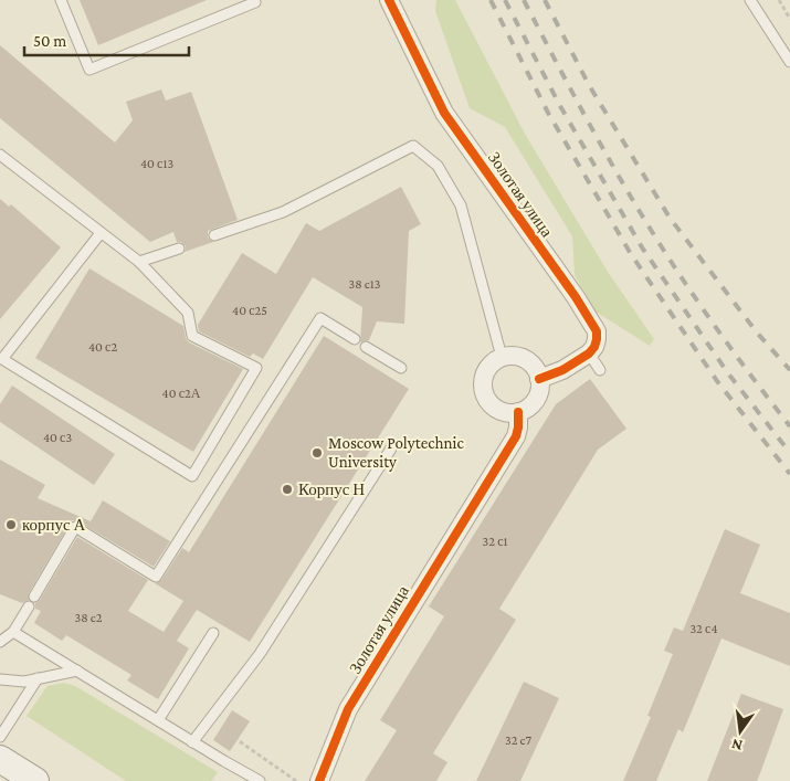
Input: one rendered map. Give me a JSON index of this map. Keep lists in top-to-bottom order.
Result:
{
  "streets": {
    "street": ["Золотая улица"]
  },
  "places": ["Moscow Polytechnic University", "Корпус Н", "корпус А"],
  "house_numbers": [
    "40 с13",
    "38 c13",
    "40 с25",
    "40 с2",
    "40 с2А",
    "40 с3",
    "32 с1",
    "38 c2",
    "32 с4",
    "32 c7"
  ],
  "scale_bar": "50 m",
  "north": "bottom"
}
